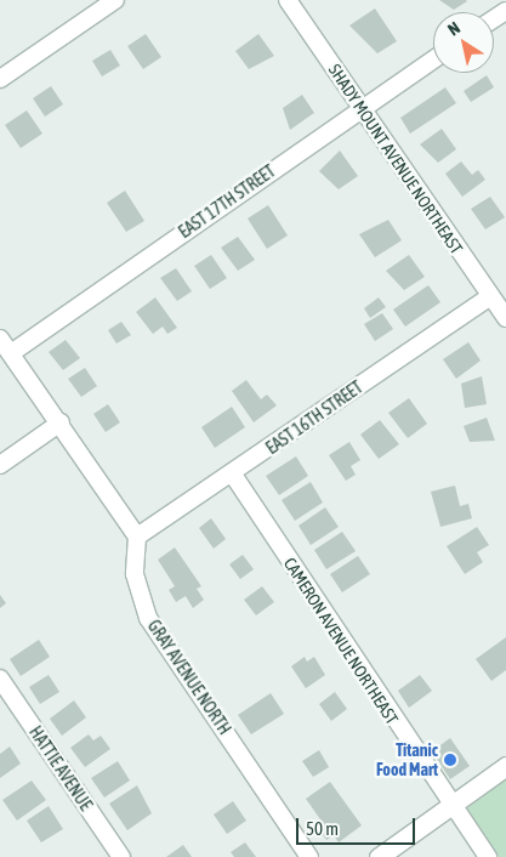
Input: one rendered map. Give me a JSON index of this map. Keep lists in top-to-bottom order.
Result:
{
  "streets": {
    "street": [
      "SHADY MOUNT AVENUE NORTHEAST",
      "EAST 17TH STREET",
      "EAST 16TH STREET",
      "CAMERON AVENUE NORTHEAST",
      "GRAY AVENUE NORTH",
      "HATTIE AVENUE"
    ]
  },
  "crossings": [
    ["SHADY MOUNT AVENUE NORTHEAST", "EAST 17TH STREET"],
    ["SHADY MOUNT AVENUE NORTHEAST", "EAST 16TH STREET"],
    ["EAST 16TH STREET", "CAMERON AVENUE NORTHEAST"],
    ["EAST 16TH STREET", "GRAY AVENUE NORTH"]
  ],
  "places": ["Titanic Food Mart"],
  "scale_bar": "50 m",
  "north": "top left"
}
